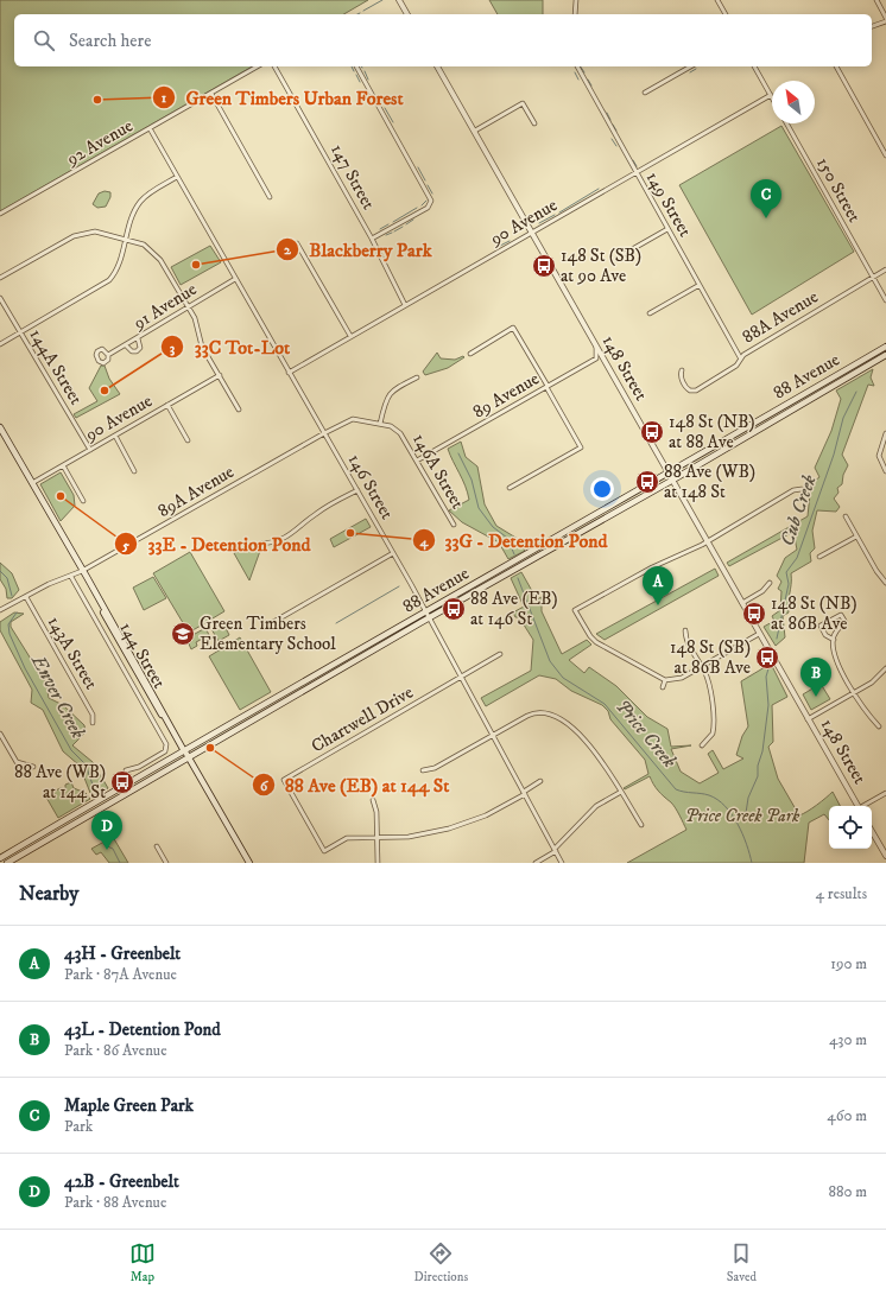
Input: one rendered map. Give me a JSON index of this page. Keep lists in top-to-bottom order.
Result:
{
  "streets": {
    "main road": ["88 Avenue", "144 Street"],
    "street": [
      "92 Avenue",
      "147 Street",
      "150 Street",
      "149 Street",
      "90 Avenue",
      "91 Avenue",
      "88A Avenue",
      "144A Street",
      "148 Street",
      "89 Avenue",
      "146A Street",
      "146 Street",
      "89A Avenue",
      "143A Street",
      "Chartwell Drive"
    ]
  },
  "crossings": [
    ["92 Avenue", "146 Street"],
    ["147 Street", "90 Avenue"],
    ["150 Street", "88A Avenue"],
    ["149 Street", "90 Avenue"],
    ["149 Street", "88A Avenue"],
    ["90 Avenue", "144A Street"],
    ["90 Avenue", "148 Street"],
    ["90 Avenue", "146 Street"],
    ["90 Avenue", "144 Street"],
    ["91 Avenue", "146 Street"],
    ["148 Street", "88 Avenue"],
    ["148 Street", "89 Avenue"],
    ["88 Avenue", "146 Street"],
    ["88 Avenue", "144 Street"],
    ["89 Avenue", "146A Street"],
    ["146A Street", "89A Avenue"],
    ["146 Street", "89A Avenue"],
    ["146 Street", "Chartwell Drive"],
    ["89A Avenue", "143A Street"],
    ["89A Avenue", "144 Street"]
  ],
  "water": ["Cub Creek", "Enver Creek", "Price Creek"],
  "parks": ["Price Creek Park"],
  "places": {
    "other": [
      "Green Timbers Urban Forest",
      "Blackberry Park",
      "33C Tot-Lot",
      "33E - Detention Pond",
      "33G - Detention Pond",
      "88 Ave (EB) at 144 St"
    ],
    "bus stop": [
      "148 St (SB) at 90 Ave",
      "148 St (NB) at 88 Ave",
      "88 Ave (WB) at 148 St",
      "88 Ave (EB) at 146 St",
      "148 St (NB) at 86B Ave",
      "148 St (SB) at 86B Ave",
      "88 Ave (WB) at 144 St"
    ],
    "school or university": ["Green Timbers Elementary School"]
  },
  "north": "top left",
  "page": {
    "search": "Search here",
    "pins": [
      "C",
      "A",
      "B",
      "D"
    ],
    "heading": ["Nearby", "4 results"],
    "list": [
      {
        "mark": "A",
        "name": "43H - Greenbelt",
        "note": "Park · 87A Avenue",
        "value": "190 m"
      },
      {
        "mark": "B",
        "name": "43L - Detention Pond",
        "note": "Park · 86 Avenue",
        "value": "430 m"
      },
      {
        "mark": "C",
        "name": "Maple Green Park",
        "note": "Park",
        "value": "460 m"
      },
      {
        "mark": "D",
        "name": "42B - Greenbelt",
        "note": "Park · 88 Avenue",
        "value": "880 m"
      }
    ],
    "nav": ["Map", "Directions", "Saved"]
  }
}
